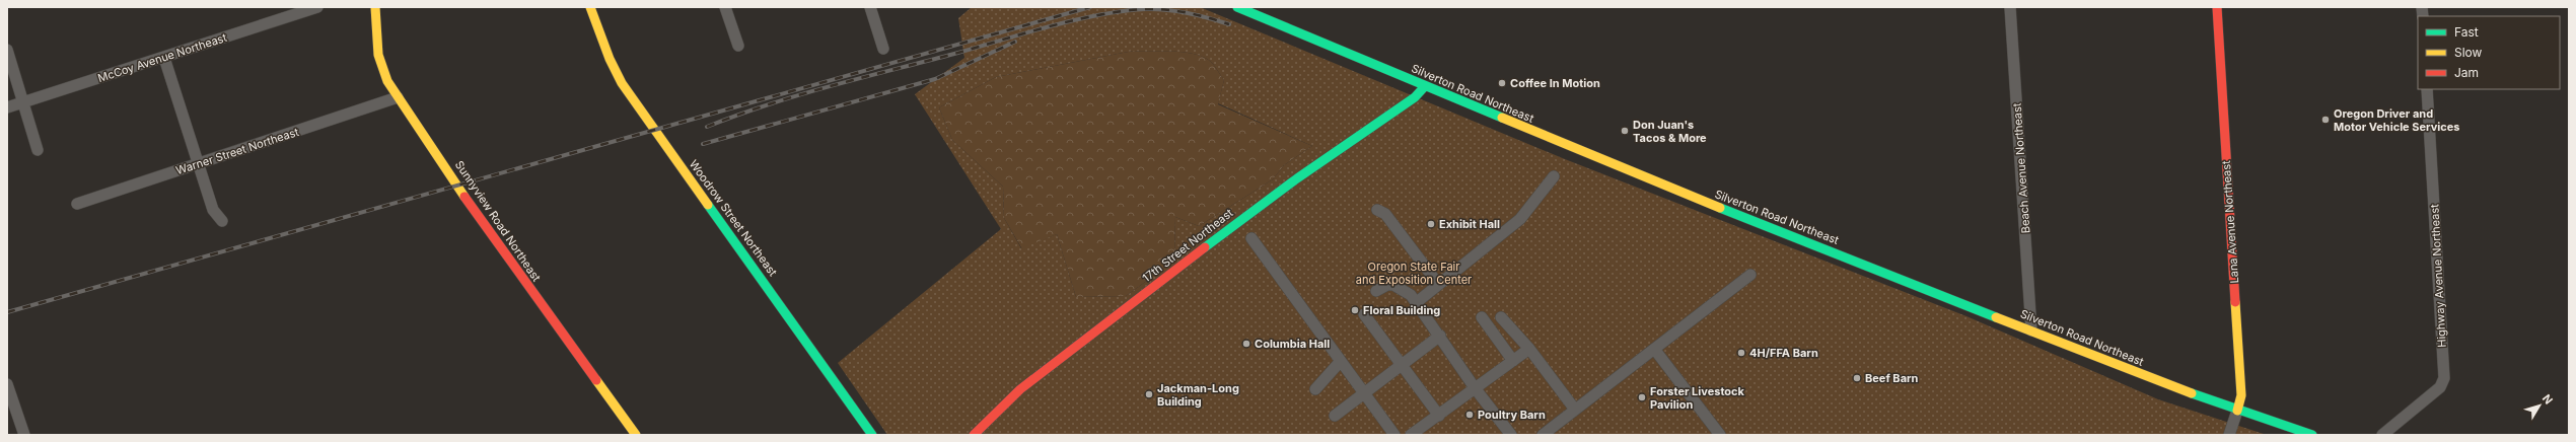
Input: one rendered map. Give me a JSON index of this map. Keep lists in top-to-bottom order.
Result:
{
  "streets": {
    "main road": [
      "Silverton Road Northeast",
      "Woodrow Street Northeast",
      "Sunnyview Road Northeast",
      "Lana Avenue Northeast",
      "17th Street Northeast"
    ],
    "street": [
      "McCoy Avenue Northeast",
      "Warner Street Northeast",
      "Beach Avenue Northeast",
      "Highway Avenue Northeast"
    ]
  },
  "crossings": [
    ["Silverton Road Northeast", "Beach Avenue Northeast"],
    ["Silverton Road Northeast", "Lana Avenue Northeast"],
    ["Silverton Road Northeast", "17th Street Northeast"],
    ["Warner Street Northeast", "Sunnyview Road Northeast"]
  ],
  "parks": ["Oregon State Fair and Exposition Center"],
  "places": [
    "Coffee In Motion",
    "Oregon Driver and Motor Vehicle Services",
    "Don Juan's Tacos & More",
    "Exhibit Hall",
    "Floral Building",
    "Columbia Hall",
    "4H/FFA Barn",
    "Beef Barn",
    "Jackman-Long Building",
    "Forster Livestock Pavilion",
    "Poultry Barn"
  ],
  "legend": ["Fast", "Slow", "Jam"],
  "north": "top right"
}
